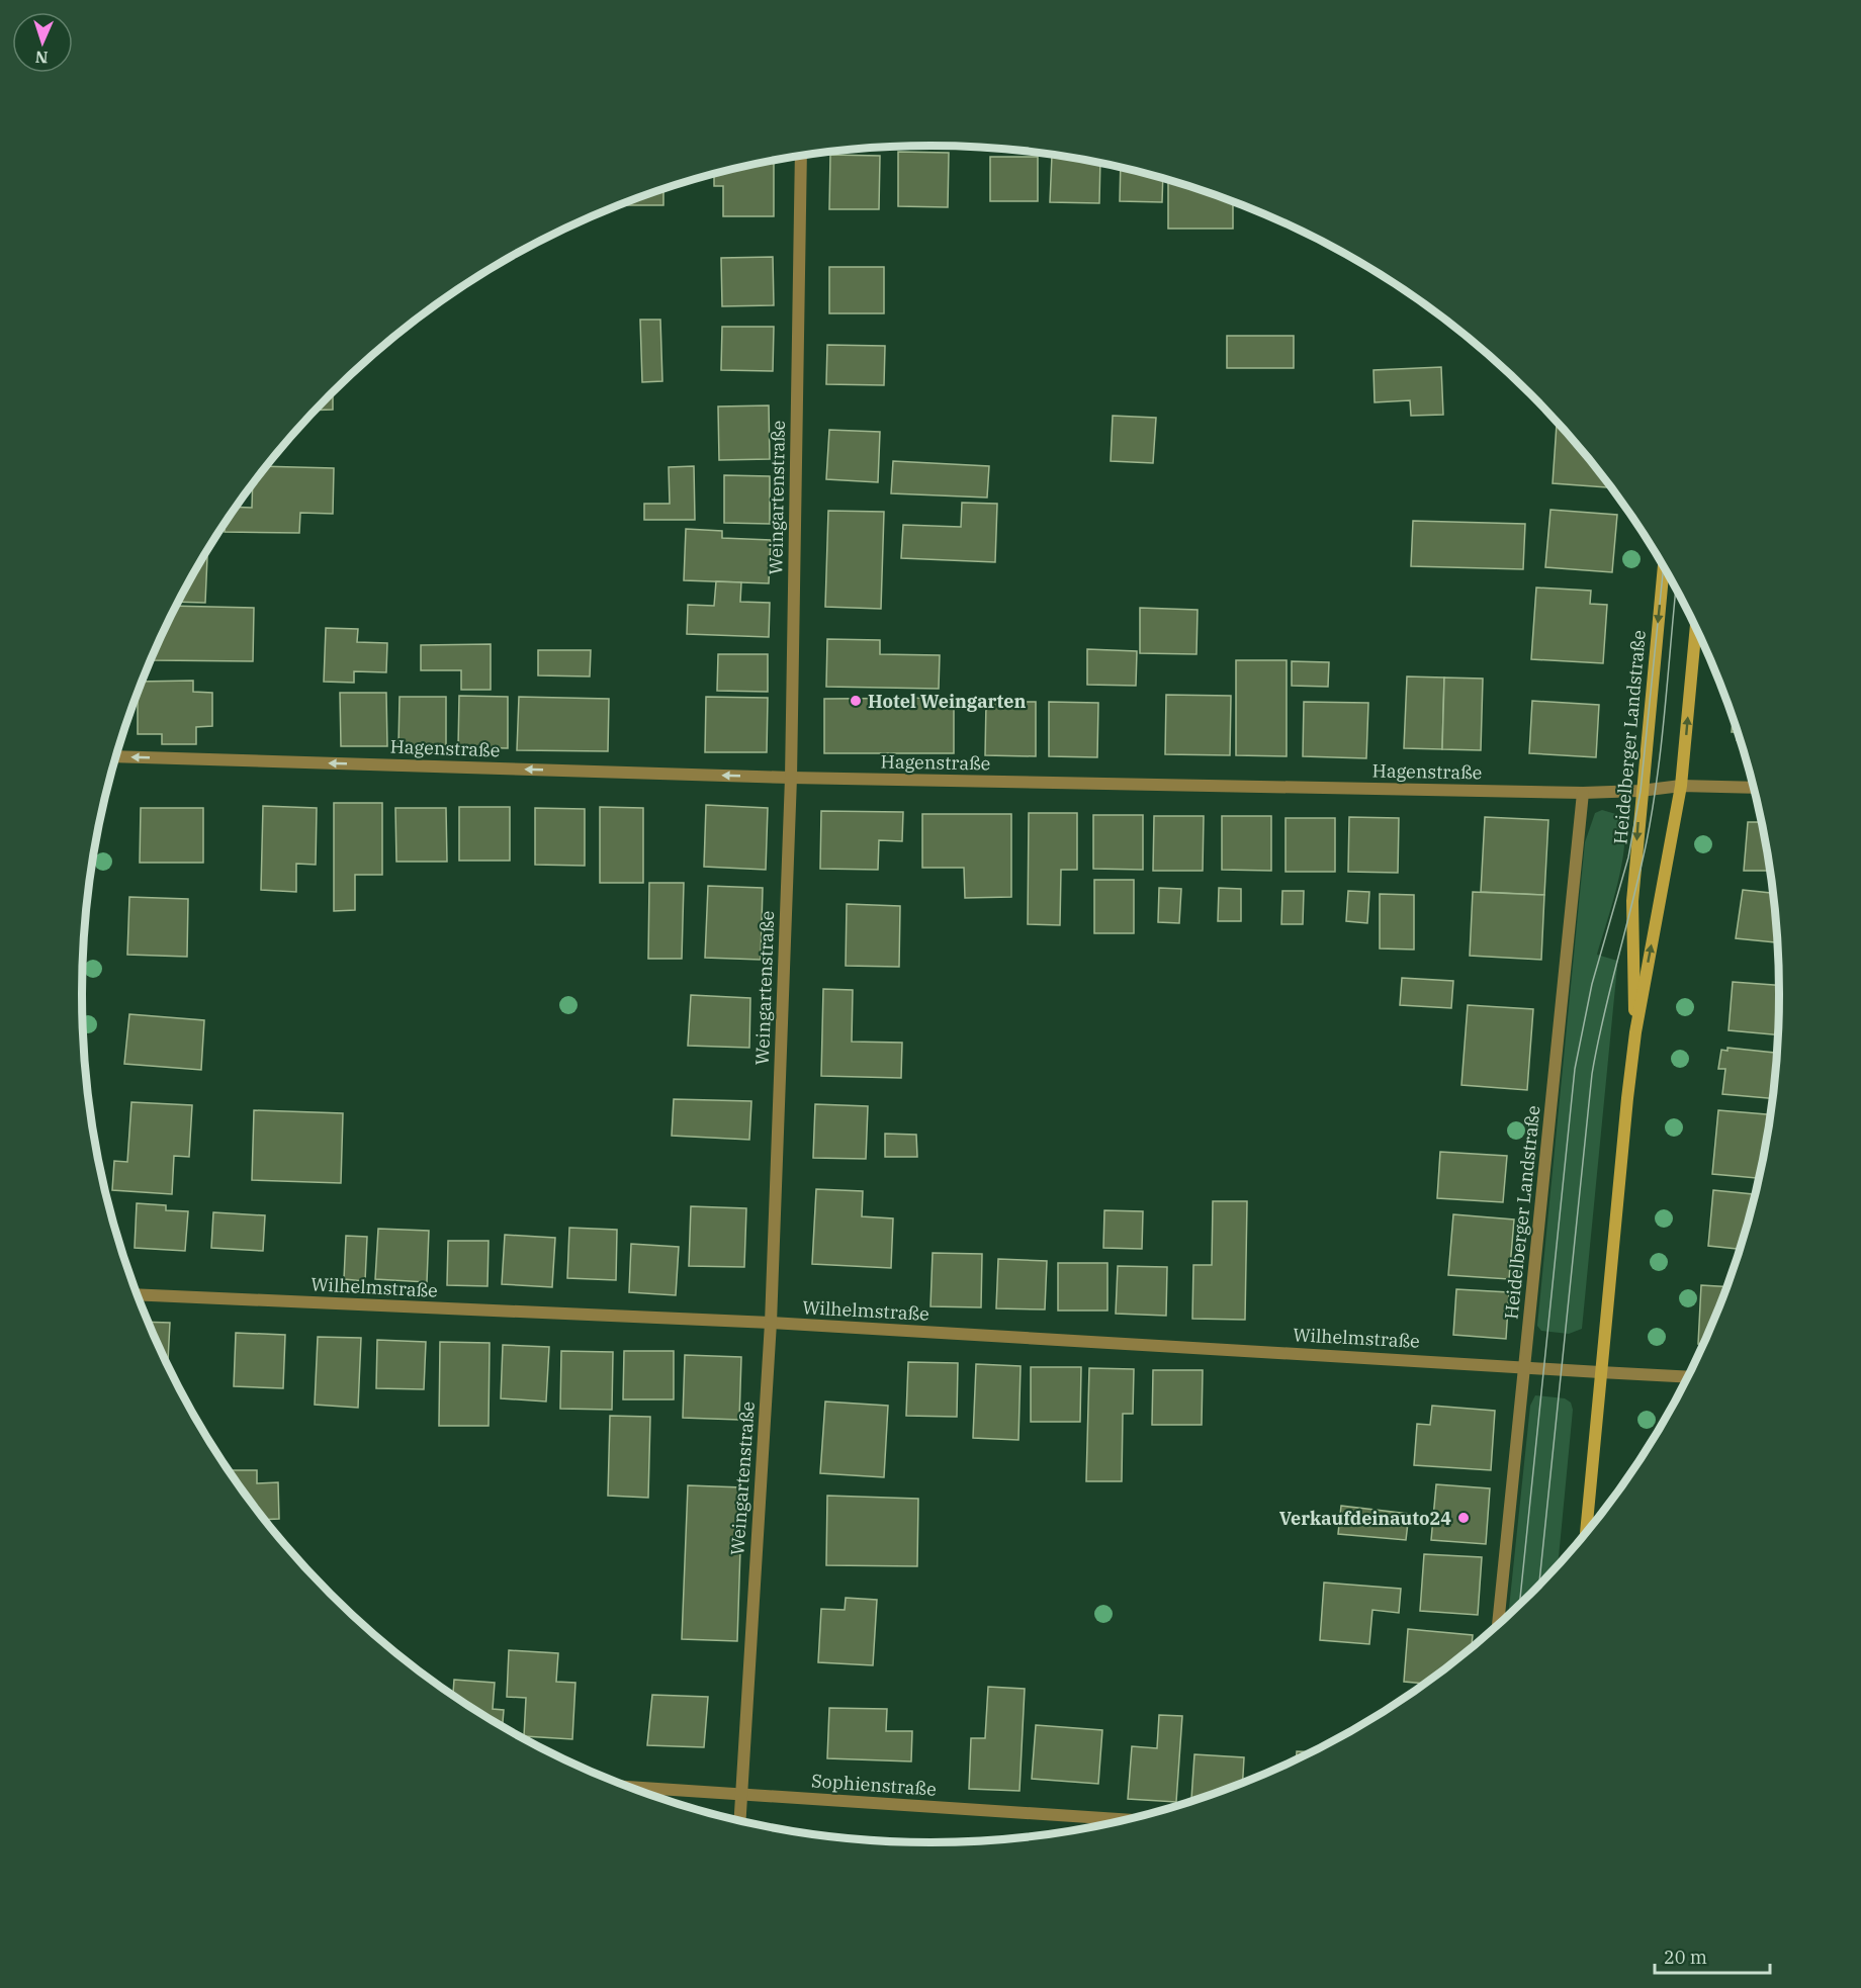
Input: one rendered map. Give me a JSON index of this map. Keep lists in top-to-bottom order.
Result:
{
  "streets": {
    "street": [
      "Weingartenstraße",
      "Heidelberger Landstraße",
      "Hagenstraße",
      "Wilhelmstraße",
      "Sophienstraße"
    ]
  },
  "crossings": [
    ["Weingartenstraße", "Hagenstraße"],
    ["Weingartenstraße", "Wilhelmstraße"],
    ["Weingartenstraße", "Sophienstraße"],
    ["Heidelberger Landstraße", "Hagenstraße"],
    ["Heidelberger Landstraße", "Wilhelmstraße"]
  ],
  "one_way": ["Hagenstraße"],
  "places": ["Hotel Weingarten", "Verkaufdeinauto24"],
  "scale_bar": "20 m",
  "north": "bottom"
}
